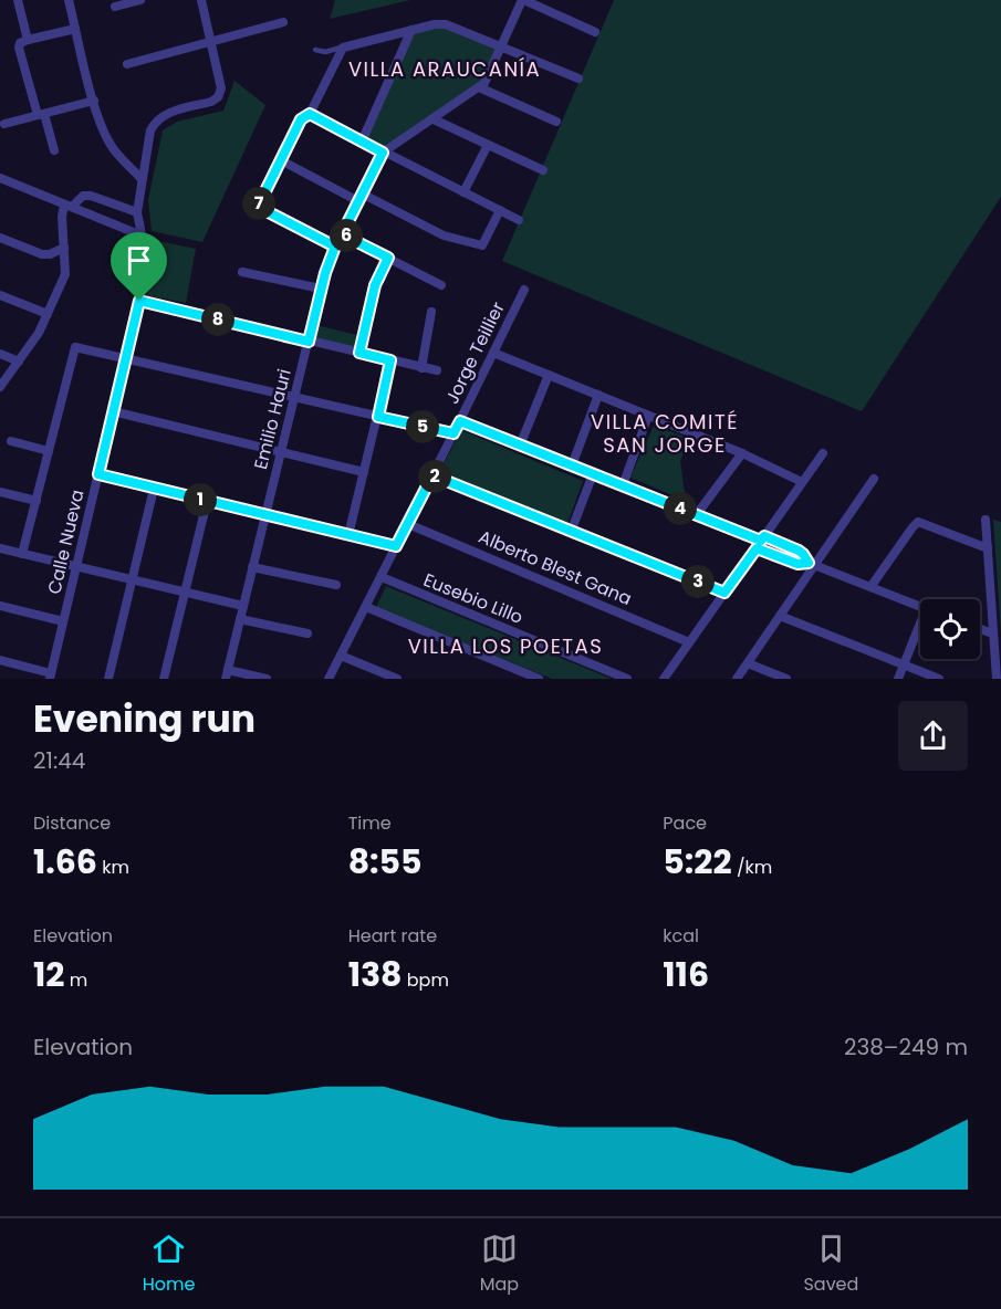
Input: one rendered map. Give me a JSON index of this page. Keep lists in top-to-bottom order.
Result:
{
  "streets": {
    "street": [
      "Jorge Teillier",
      "Emilio Hauri",
      "Calle Nueva",
      "Alberto Blest Gana",
      "Eusebio Lillo"
    ]
  },
  "crossings": [
    ["Jorge Teillier", "Alberto Blest Gana"],
    ["Jorge Teillier", "Eusebio Lillo"]
  ],
  "districts": ["VILLA ARAUCANÍA", "VILLA COMITÉ SAN JORGE", "VILLA LOS POETAS"],
  "page": {
    "pins": [
      "7",
      "6",
      "8",
      "5",
      "2",
      "1",
      "4",
      "3"
    ],
    "heading": ["Evening run", "21:44"],
    "stats": [
      ["Distance", "1.66 km"],
      ["Time", "8:55"],
      ["Pace", "5:22 /km"],
      ["Elevation", "12 m"],
      ["Heart rate", "138 bpm"],
      ["kcal", "116"]
    ],
    "chart": ["Elevation", "238–249 m"],
    "tabs": ["Home", "Map", "Saved"]
  }
}
